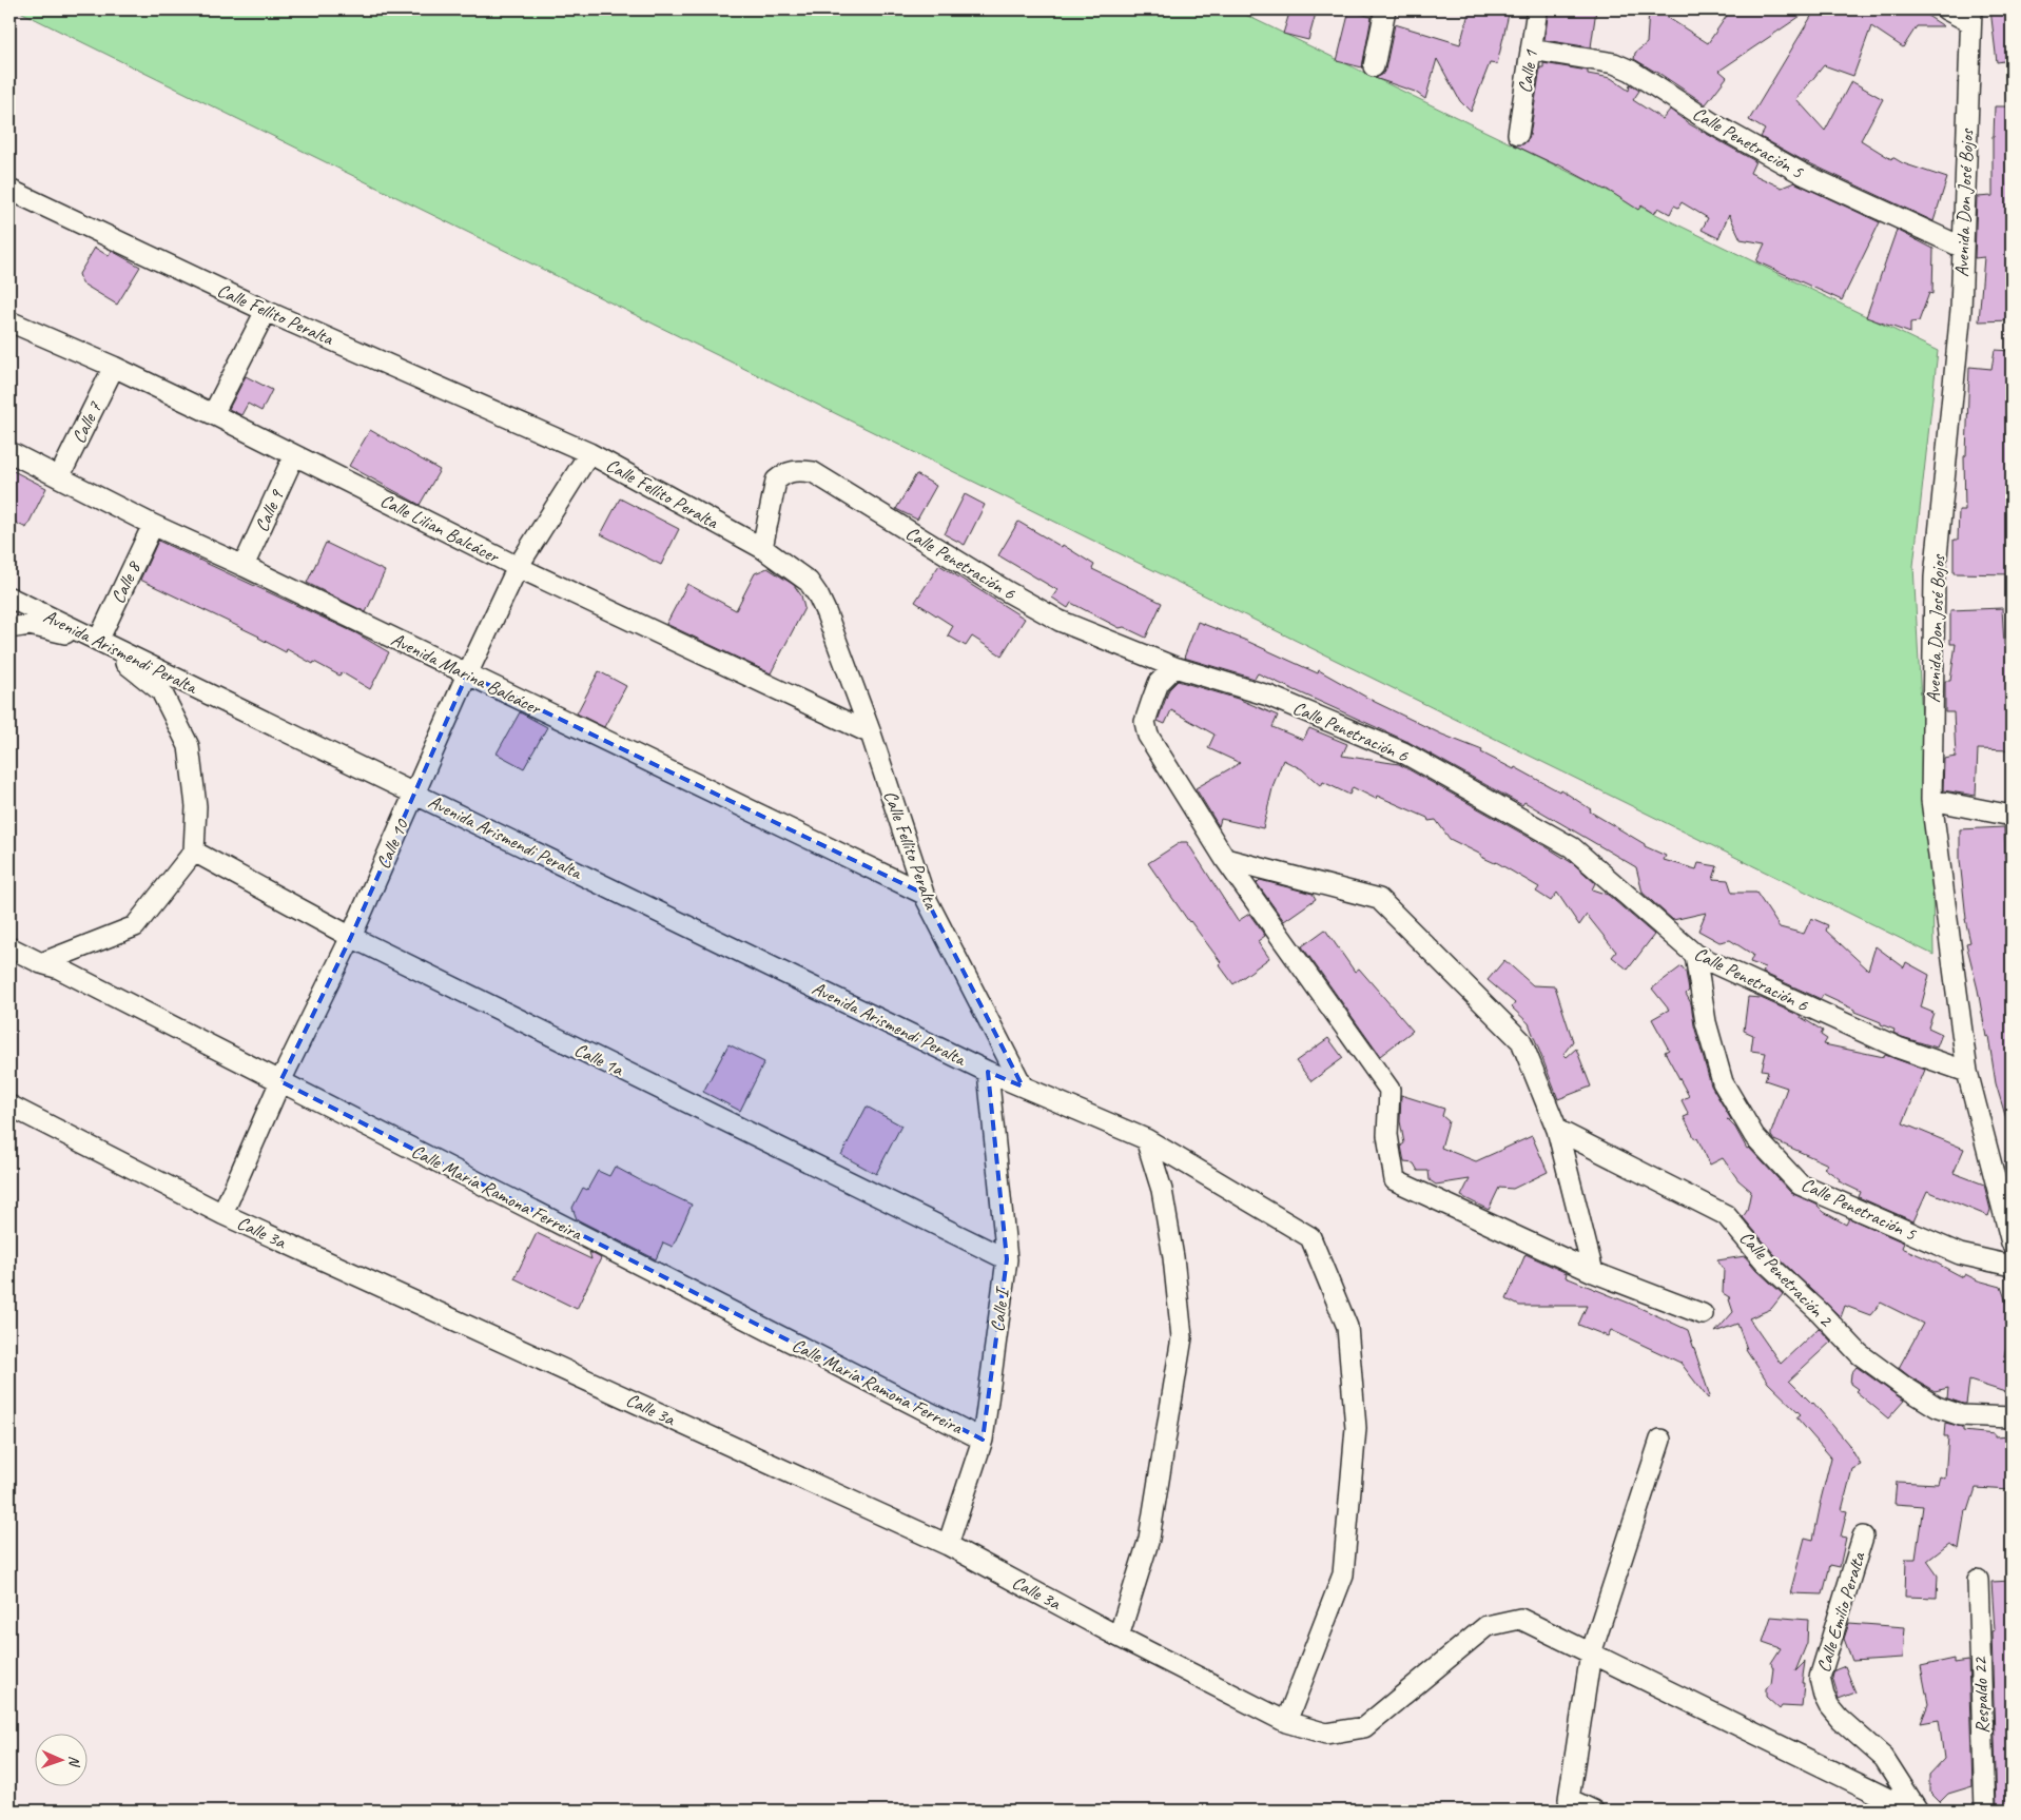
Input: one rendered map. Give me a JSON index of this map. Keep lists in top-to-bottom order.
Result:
{
  "streets": {
    "street": [
      "Calle 1",
      "Calle Penetración 5",
      "Avenida Don José Bojos",
      "Calle Fellito Peralta",
      "Calle 7",
      "Calle 9",
      "Calle Lilian Balcácer",
      "Calle Penetración 6",
      "Calle 8",
      "Avenida Arismendi Peralta",
      "Avenida Marina Balcácer",
      "Calle 10",
      "Calle 1a",
      "Calle María Ramona Ferreira",
      "Calle 3a",
      "Calle Penetración 2",
      "Calle I",
      "Calle Emilio Peralta",
      "Respaldo 22"
    ]
  },
  "crossings": [
    ["Calle 1", "Calle Penetración 5"],
    ["Calle Penetración 5", "Avenida Don José Bojos"],
    ["Calle Penetración 5", "Calle Penetración 6"],
    ["Avenida Don José Bojos", "Calle Penetración 6"],
    ["Calle Fellito Peralta", "Calle Lilian Balcácer"],
    ["Calle Fellito Peralta", "Calle Penetración 6"],
    ["Calle Fellito Peralta", "Avenida Arismendi Peralta"],
    ["Calle Fellito Peralta", "Avenida Marina Balcácer"],
    ["Calle Fellito Peralta", "Calle 10"],
    ["Calle 7", "Calle Lilian Balcácer"],
    ["Calle 7", "Avenida Marina Balcácer"],
    ["Calle 9", "Calle Lilian Balcácer"],
    ["Calle 9", "Avenida Marina Balcácer"],
    ["Calle Lilian Balcácer", "Calle 10"],
    ["Calle 8", "Avenida Arismendi Peralta"],
    ["Calle 8", "Avenida Marina Balcácer"],
    ["Avenida Arismendi Peralta", "Calle 10"],
    ["Avenida Arismendi Peralta", "Calle 3a"],
    ["Avenida Arismendi Peralta", "Calle I"],
    ["Avenida Marina Balcácer", "Calle 10"],
    ["Calle 10", "Calle 1a"],
    ["Calle 10", "Calle María Ramona Ferreira"],
    ["Calle 10", "Calle 3a"],
    ["Calle 1a", "Calle I"],
    ["Calle María Ramona Ferreira", "Calle I"],
    ["Calle 3a", "Calle I"]
  ],
  "north": "right"
}
